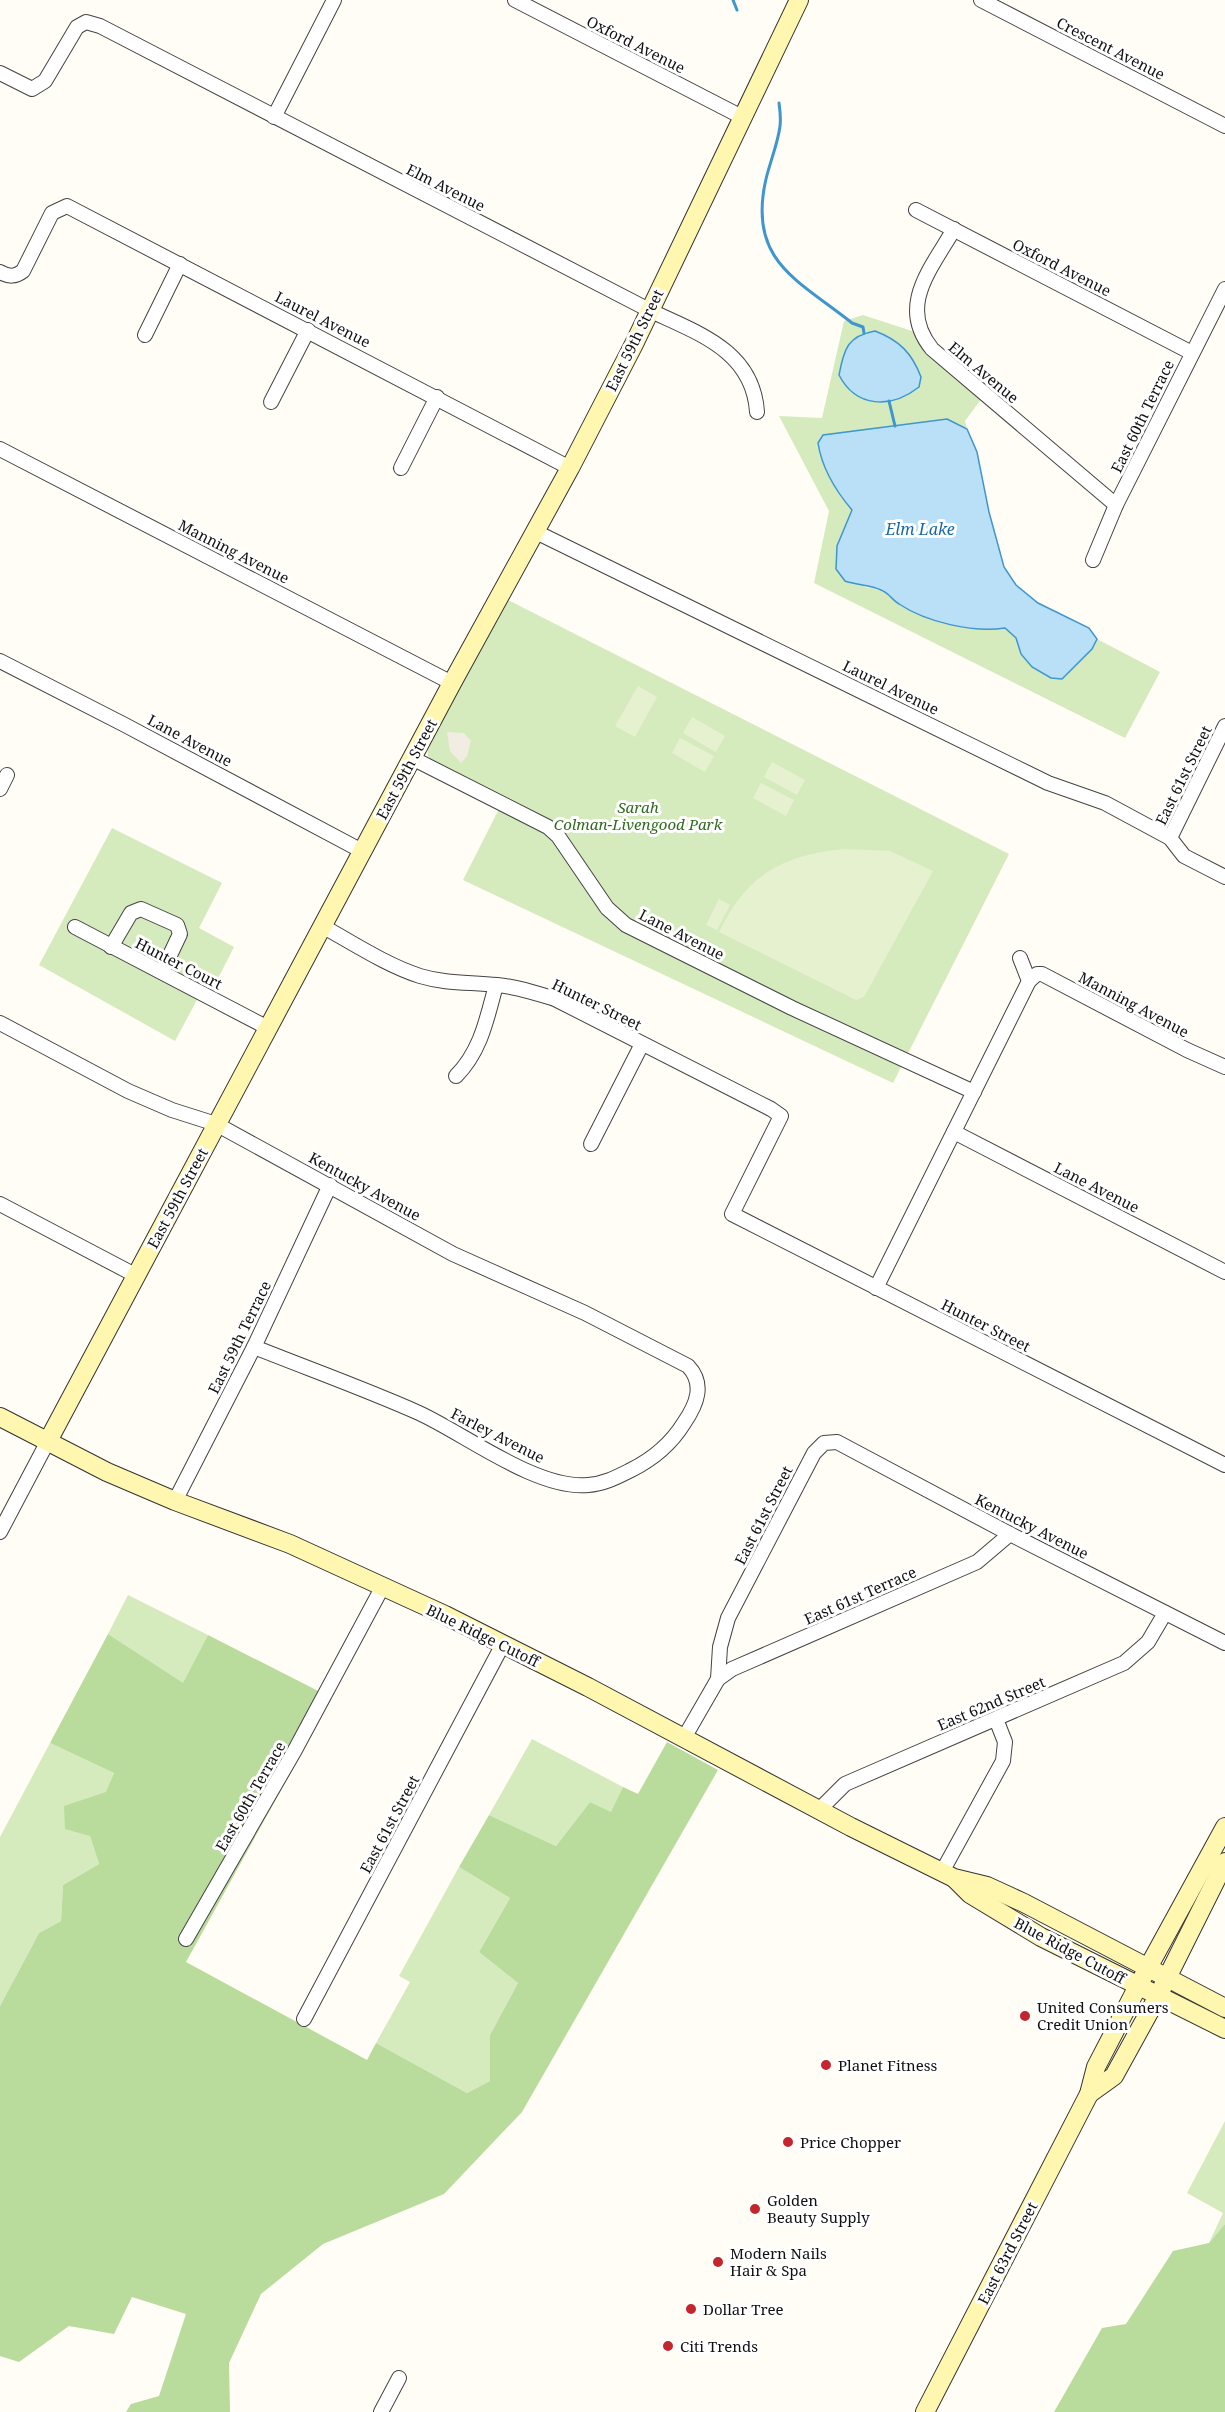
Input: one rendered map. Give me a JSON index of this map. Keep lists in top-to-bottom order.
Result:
{
  "streets": {
    "main road": ["East 59th Street", "Blue Ridge Cutoff", "East 63rd Street"],
    "street": [
      "Oxford Avenue",
      "Crescent Avenue",
      "Elm Avenue",
      "Laurel Avenue",
      "East 60th Terrace",
      "Manning Avenue",
      "Lane Avenue",
      "East 61st Street",
      "Hunter Court",
      "Hunter Street",
      "Kentucky Avenue",
      "East 59th Terrace",
      "Farley Avenue",
      "East 61st Terrace",
      "East 62nd Street"
    ]
  },
  "crossings": [
    ["Oxford Avenue", "Elm Avenue"],
    ["Oxford Avenue", "East 59th Street"],
    ["Oxford Avenue", "East 60th Terrace"],
    ["Elm Avenue", "East 59th Street"],
    ["Elm Avenue", "East 60th Terrace"],
    ["Laurel Avenue", "East 59th Street"],
    ["Laurel Avenue", "East 61st Street"],
    ["East 59th Street", "Manning Avenue"],
    ["East 59th Street", "Lane Avenue"],
    ["East 59th Street", "Hunter Court"],
    ["East 59th Street", "Hunter Street"],
    ["East 59th Street", "Kentucky Avenue"],
    ["East 59th Street", "Blue Ridge Cutoff"],
    ["East 60th Terrace", "Blue Ridge Cutoff"],
    ["East 61st Street", "Kentucky Avenue"],
    ["East 61st Street", "East 61st Terrace"],
    ["East 61st Street", "Blue Ridge Cutoff"],
    ["Kentucky Avenue", "East 59th Terrace"],
    ["Kentucky Avenue", "Farley Avenue"],
    ["Kentucky Avenue", "East 61st Terrace"],
    ["Kentucky Avenue", "East 62nd Street"],
    ["East 59th Terrace", "Farley Avenue"],
    ["East 59th Terrace", "Blue Ridge Cutoff"],
    ["Blue Ridge Cutoff", "East 62nd Street"],
    ["Blue Ridge Cutoff", "East 63rd Street"]
  ],
  "water": ["Elm Lake"],
  "parks": ["Sarah Colman-Livengood Park"],
  "places": [
    "United Consumers Credit Union",
    "Planet Fitness",
    "Price Chopper",
    "Golden Beauty Supply",
    "Modern Nails Hair & Spa",
    "Dollar Tree",
    "Citi Trends"
  ]
}
